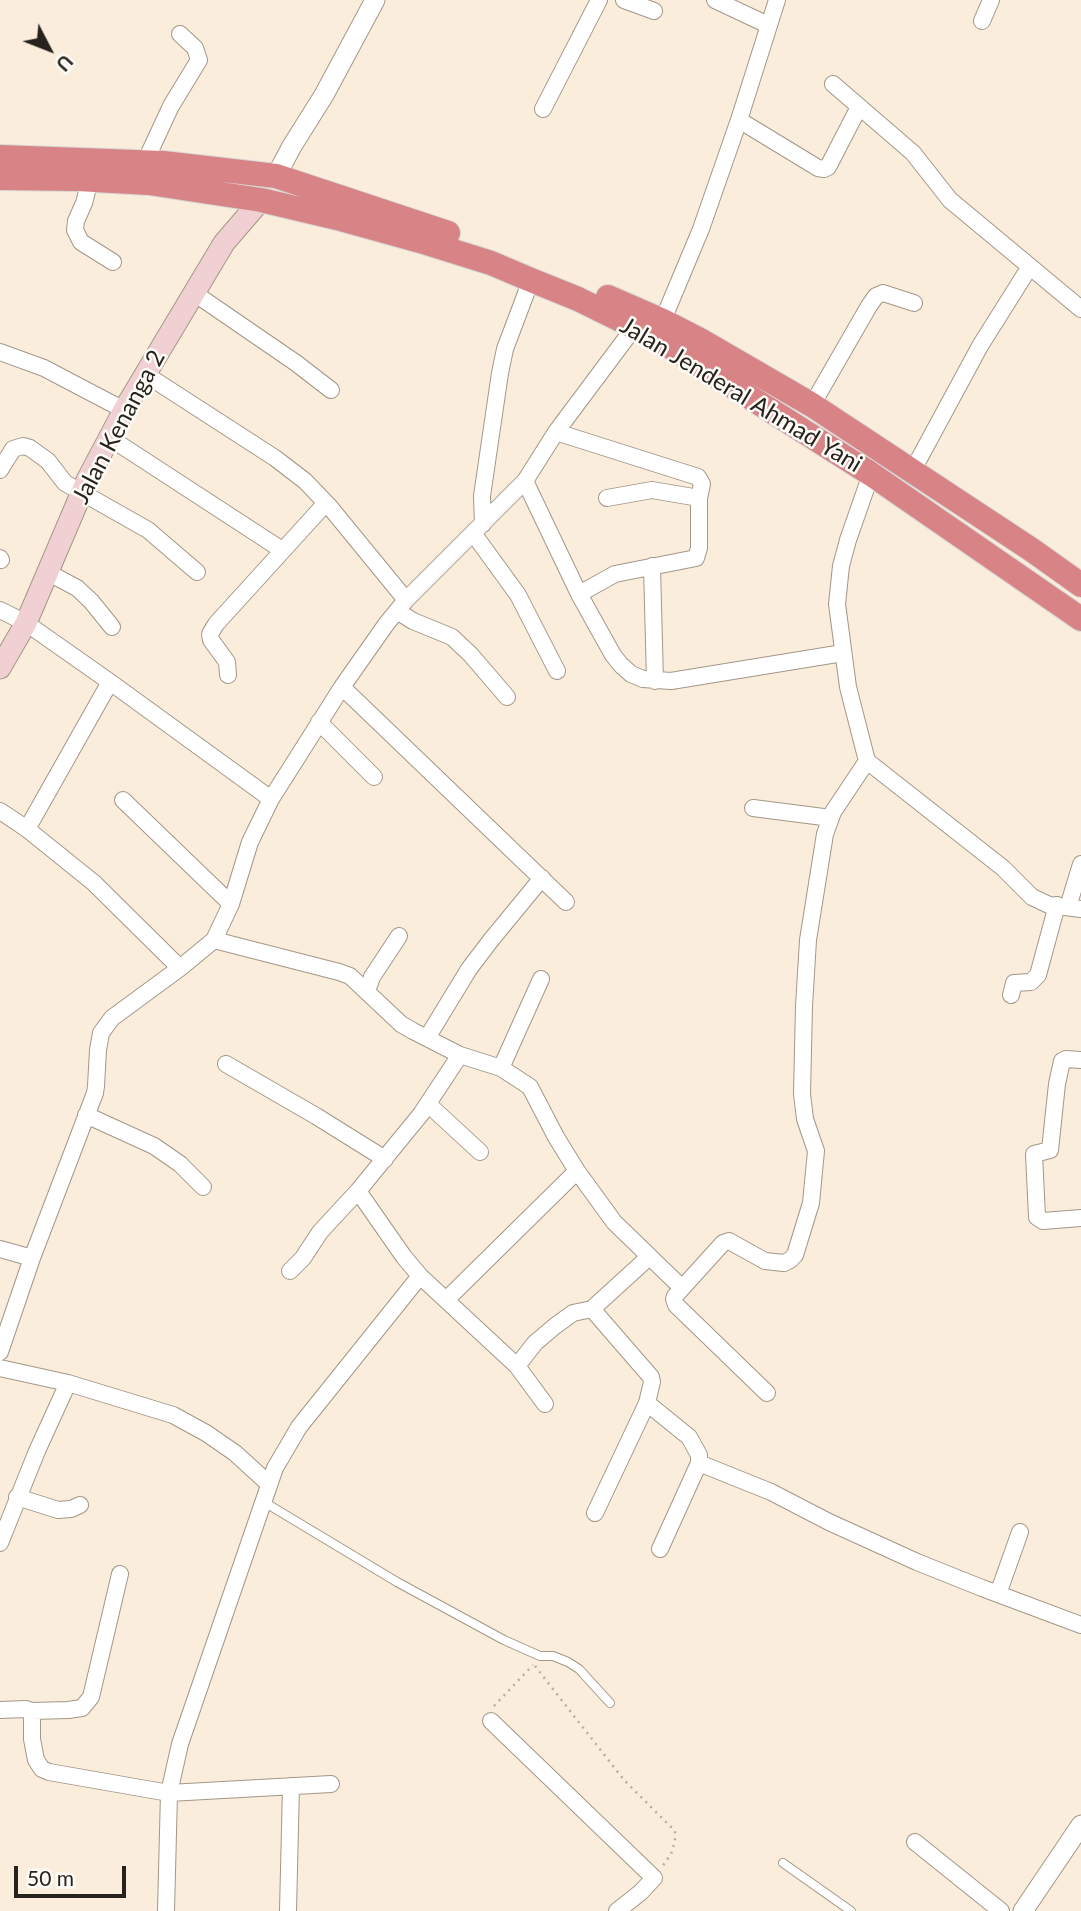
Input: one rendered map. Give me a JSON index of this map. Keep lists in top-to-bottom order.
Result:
{
  "streets": {
    "highway": ["Jalan Jenderal Ahmad Yani"],
    "main road": ["Jalan Kenanga 2"]
  },
  "crossings": [
    ["Jalan Jenderal Ahmad Yani", "Jalan Kenanga 2"]
  ],
  "scale_bar": "50 m",
  "north": "bottom right"
}
